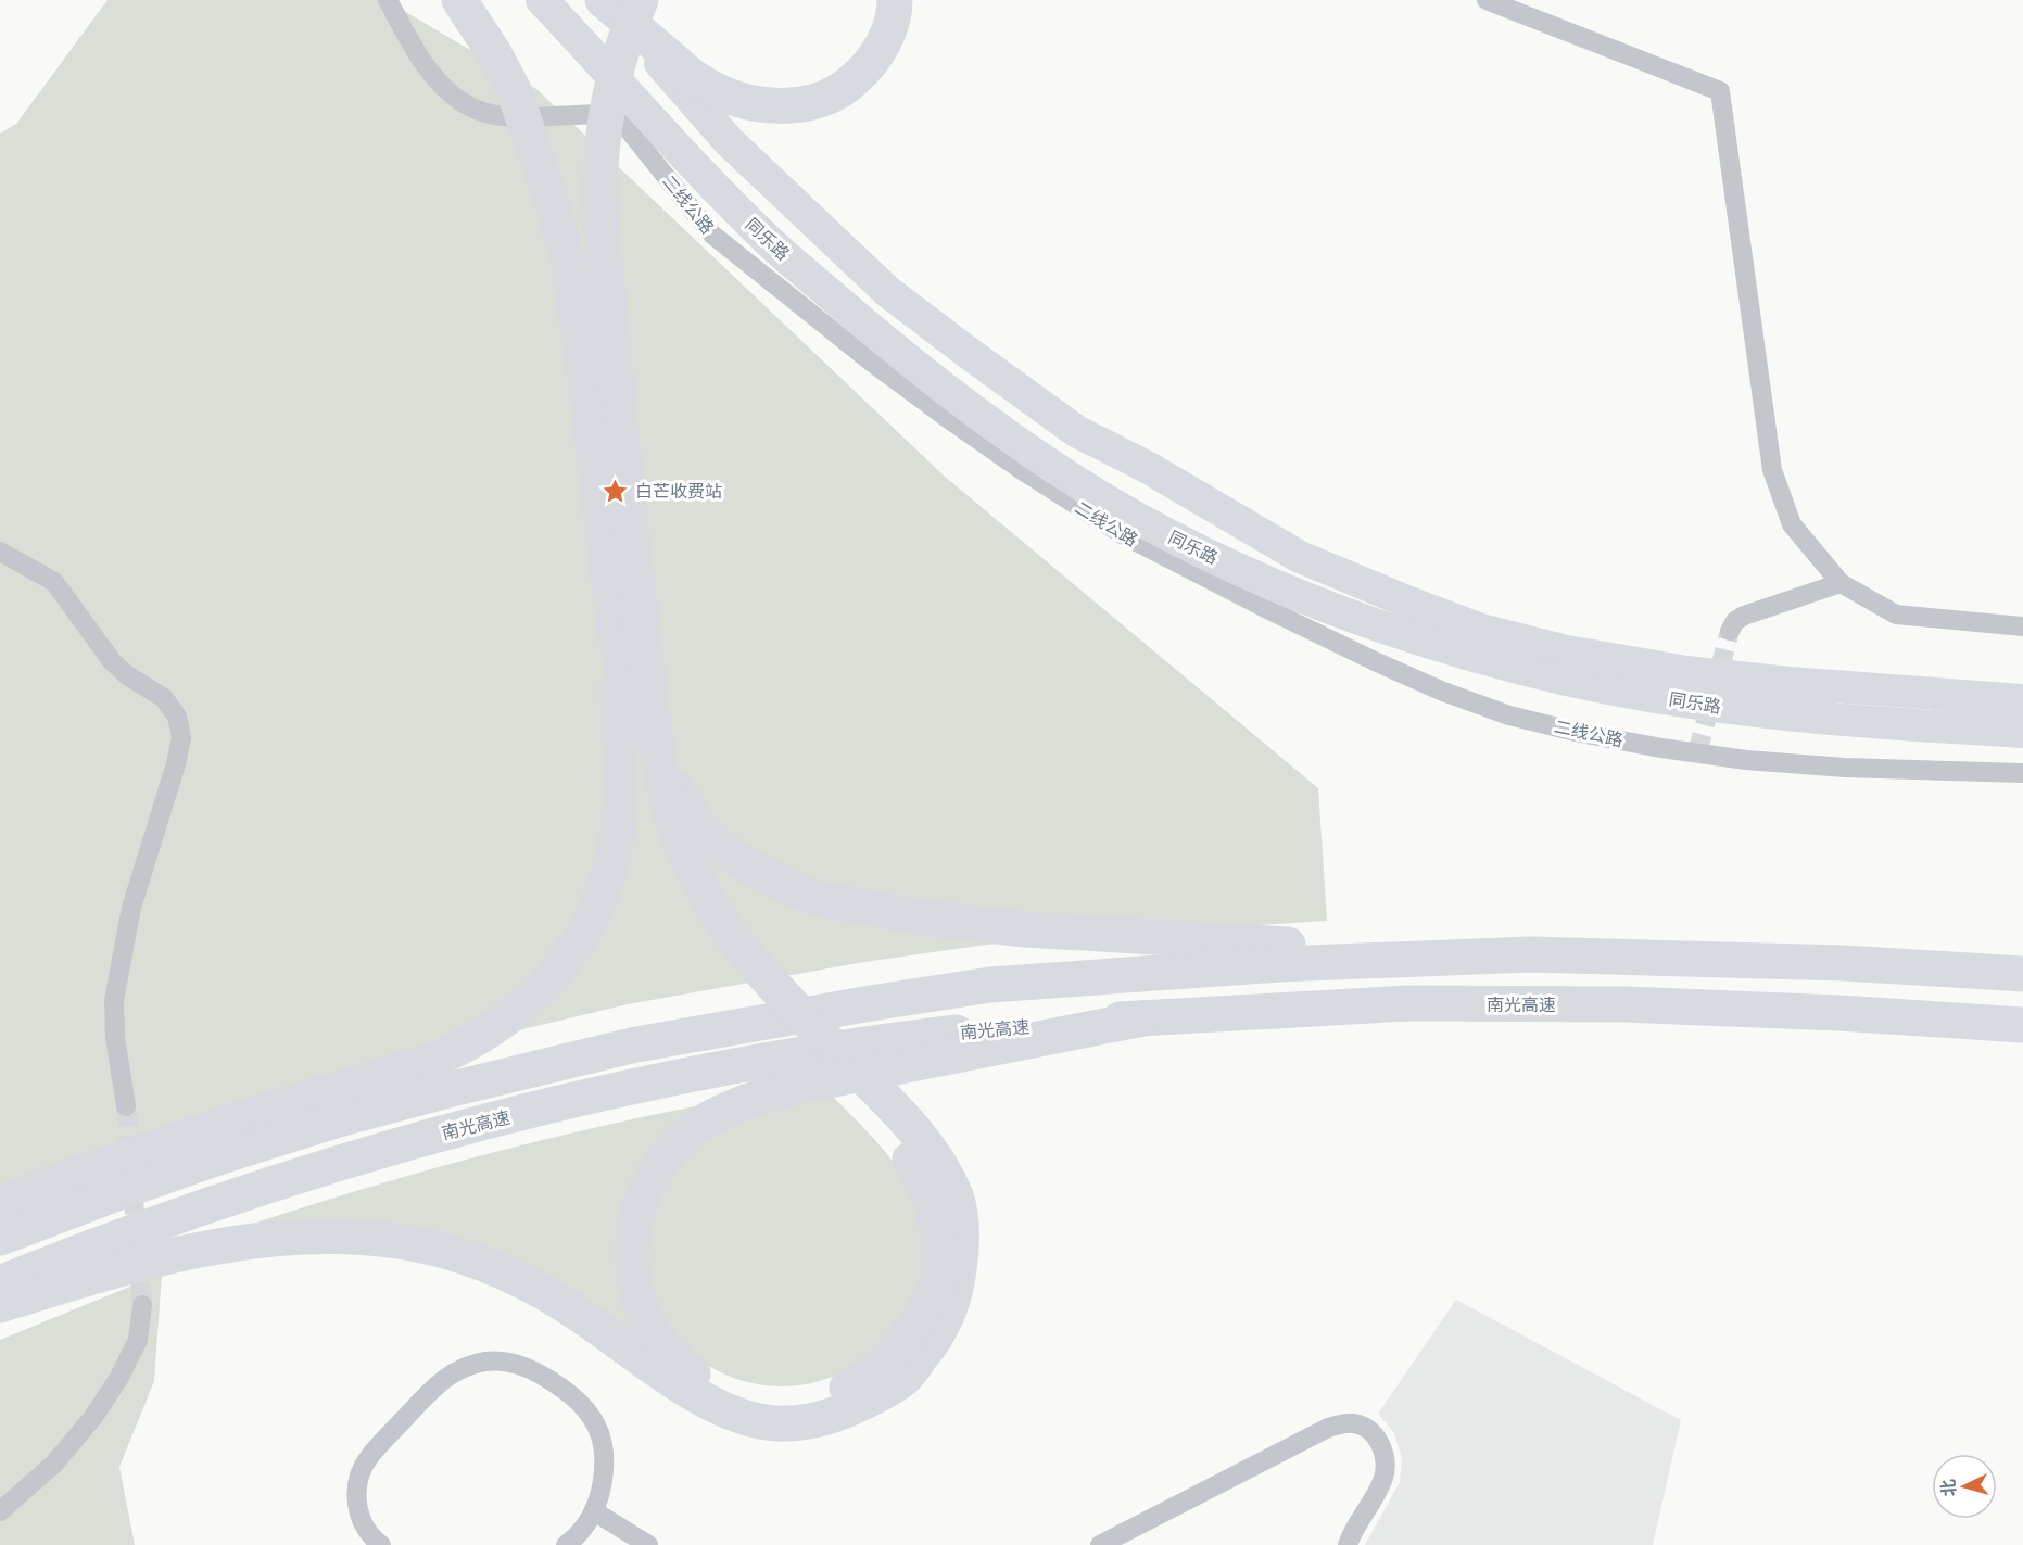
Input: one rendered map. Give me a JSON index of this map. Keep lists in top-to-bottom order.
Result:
{
  "streets": {
    "highway": ["南光高速"],
    "main road": ["同乐路"],
    "street": ["二线公路"]
  },
  "places": {
    "place": ["白芒收费站"]
  },
  "north": "left"
}
